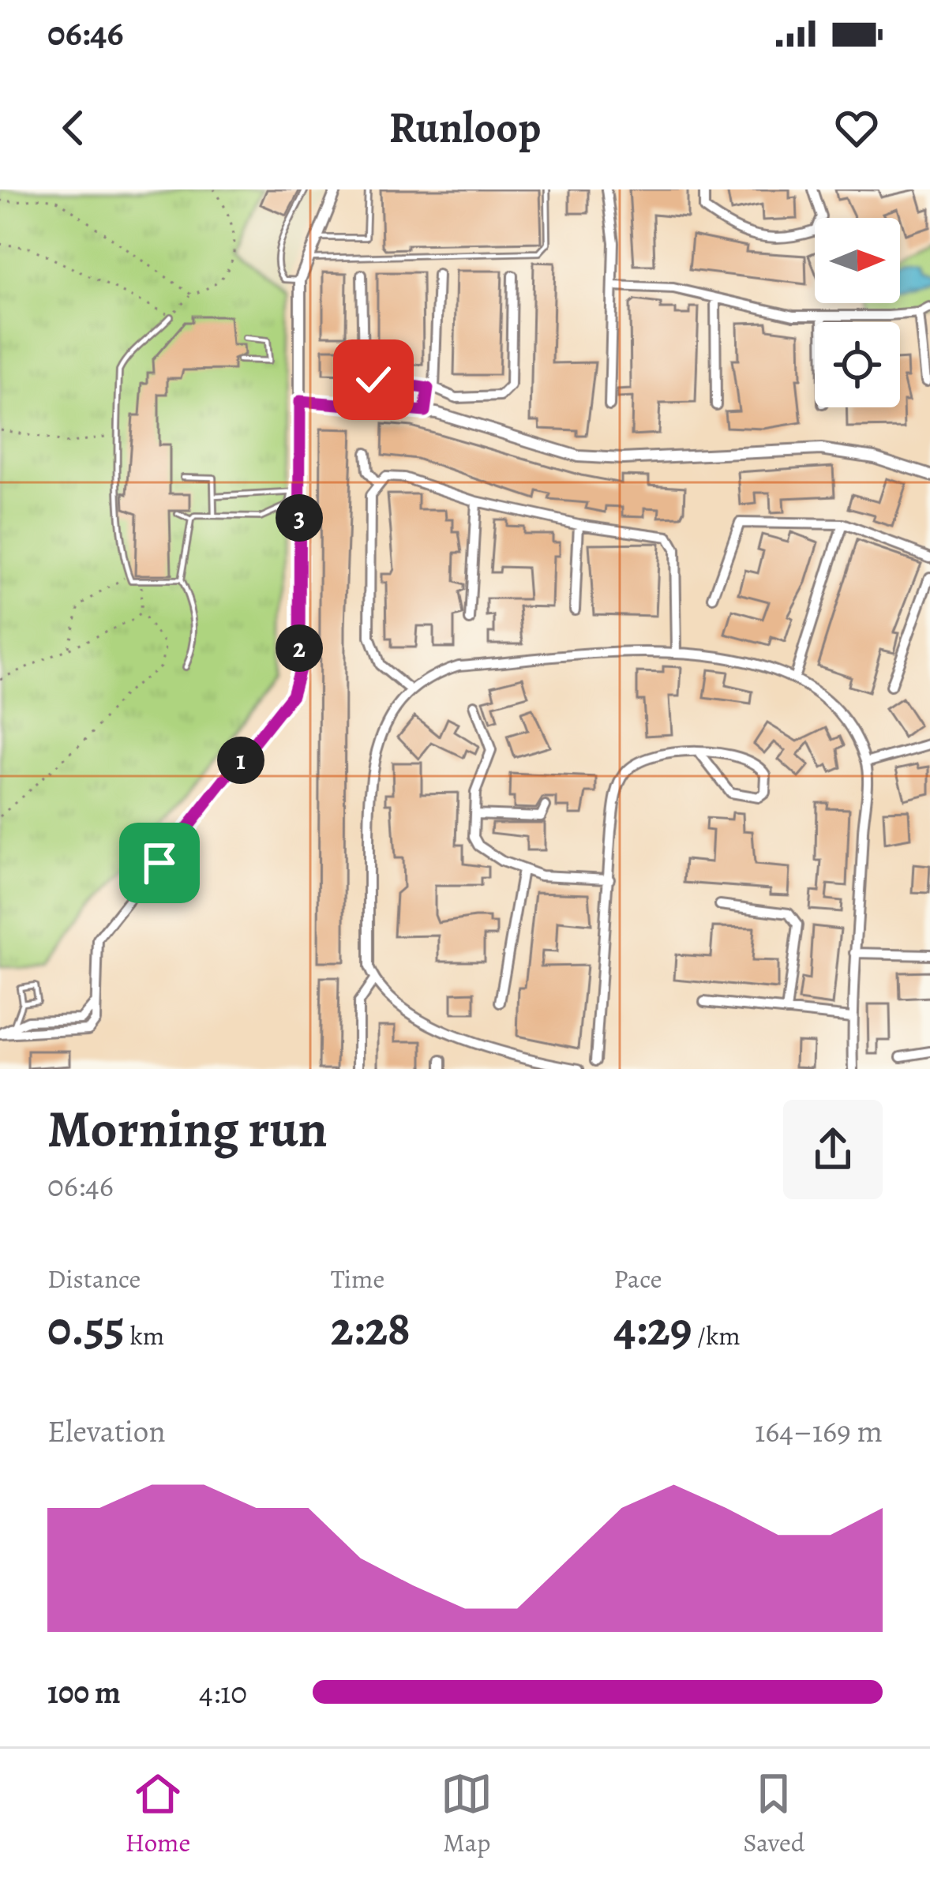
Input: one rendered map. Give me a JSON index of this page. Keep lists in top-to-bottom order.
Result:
{
  "north": "right",
  "page": {
    "status": "06:46",
    "header": "Runloop",
    "pins": ["3", "2", "1"],
    "heading": ["Morning run", "06:46"],
    "stats": [
      ["Distance", "0.55 km"],
      ["Time", "2:28"],
      ["Pace", "4:29 /km"]
    ],
    "chart": ["Elevation", "164–169 m"],
    "list": [
      {
        "name": "100 m",
        "note": "4:10"
      }
    ],
    "tabs": ["Home", "Map", "Saved"]
  }
}
